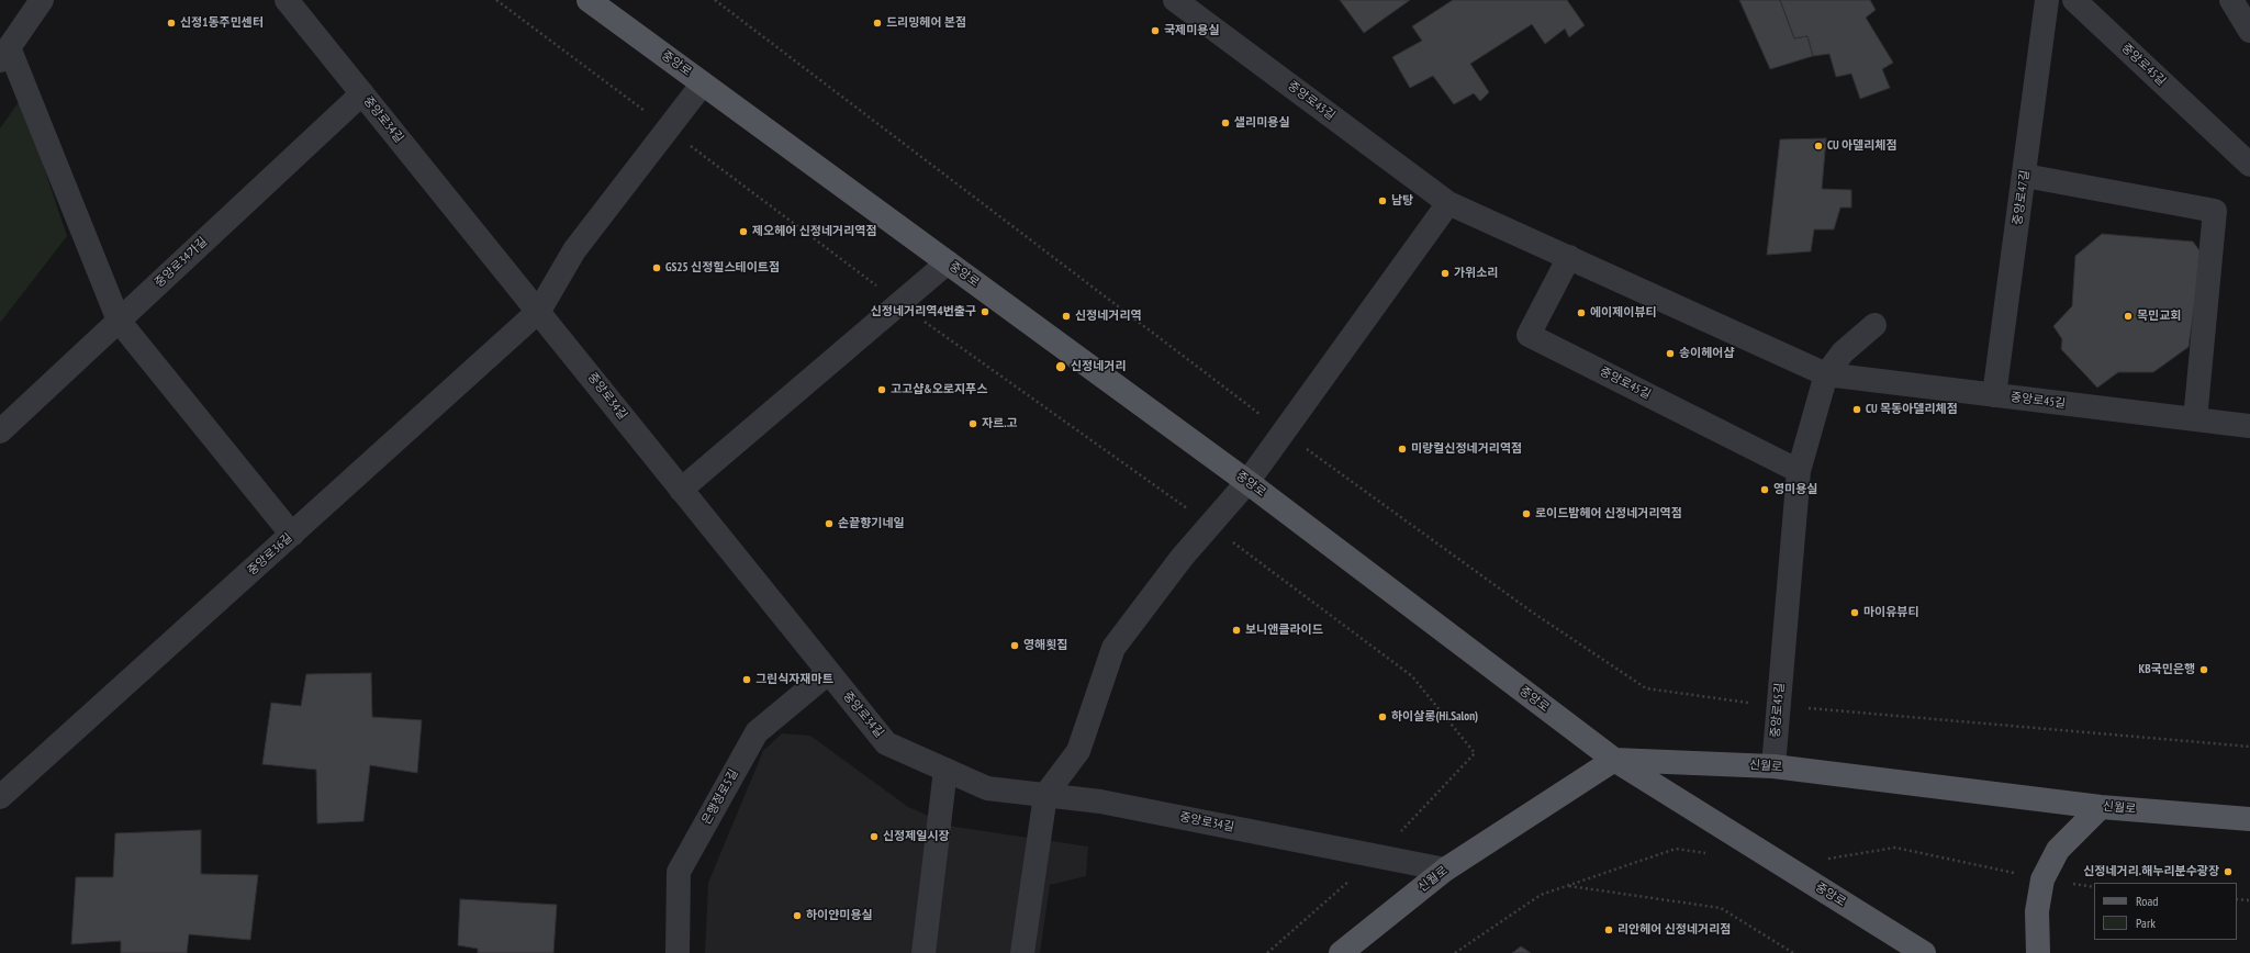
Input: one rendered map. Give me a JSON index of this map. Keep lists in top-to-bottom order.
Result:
{
  "streets": {
    "main road": ["중앙로", "신월로"],
    "street": [
      "중앙로45길",
      "중앙로43길",
      "중앙로34길",
      "중앙로47길",
      "중앙로34가길",
      "중앙로36길",
      "은행정로5길"
    ]
  },
  "crossings": [
    ["중앙로", "중앙로36길"],
    ["중앙로", "신월로"],
    ["중앙로45길", "중앙로43길"],
    ["중앙로45길", "중앙로47길"],
    ["중앙로45길", "신월로"],
    ["중앙로34길", "중앙로34가길"],
    ["중앙로34길", "중앙로36길"],
    ["중앙로34길", "신월로"],
    ["중앙로34길", "은행정로5길"]
  ],
  "places": [
    "신정1동주민센터",
    "드리밍헤어 본점",
    "국제미용실",
    "샐리미용실",
    "CU 아델리체점",
    "남탕",
    "제오헤어 신정네거리역점",
    "GS25 신정힐스테이트점",
    "가위소리",
    "신정네거리역4번출구",
    "에이제이뷰티",
    "신정네거리역",
    "목민교회",
    "송이헤어샵",
    "신정네거리",
    "고고샵&오로지푸스",
    "CU 목동아델리체점",
    "자르.고",
    "미랑컬신정네거리역점",
    "영미용실",
    "로이드밤헤어 신정네거리역점",
    "손끝향기네일",
    "마이유뷰티",
    "보니앤클라이드",
    "영해횟집",
    "KB국민은행",
    "그린식자재마트",
    "하이살롱(Hi.Salon)",
    "신정제일시장",
    "신정네거리.해누리분수광장",
    "하이얀미용실",
    "리안헤어 신정네거리점"
  ],
  "legend": ["Road", "Park"]
}
